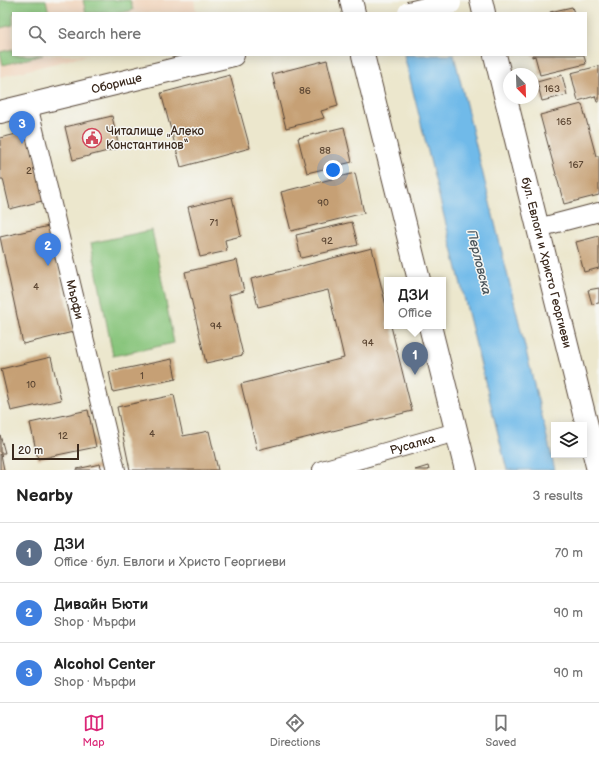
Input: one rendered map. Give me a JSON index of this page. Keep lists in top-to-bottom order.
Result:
{
  "streets": {
    "main road": ["Оборище", "бул. Евлоги и Христо Георгиеви"],
    "street": ["Мърфи", "Русалка"]
  },
  "crossings": [
    ["Оборище", "Мърфи"]
  ],
  "water": ["Перловска"],
  "places": {
    "public building": ["Читалище „Алеко Константинов“"]
  },
  "house_numbers": [
    "163",
    "86",
    "165",
    "88",
    "167",
    "2",
    "90",
    "71",
    "92",
    "4",
    "94",
    "94",
    "1",
    "10",
    "4",
    "12"
  ],
  "scale_bar": "20 m",
  "north": "bottom right",
  "page": {
    "search": "Search here",
    "pins": ["3", "2", "1"],
    "popup": ["ДЗИ", "Office"],
    "scale": "20 m",
    "heading": ["Nearby", "3 results"],
    "list": [
      {
        "mark": "1",
        "name": "ДЗИ",
        "note": "Office · бул. Евлоги и Христо Георгиеви",
        "value": "70 m"
      },
      {
        "mark": "2",
        "name": "Дивайн Бюти",
        "note": "Shop · Мърфи",
        "value": "90 m"
      },
      {
        "mark": "3",
        "name": "Alcohol Center",
        "note": "Shop · Мърфи",
        "value": "90 m"
      }
    ],
    "nav": ["Map", "Directions", "Saved"]
  }
}
